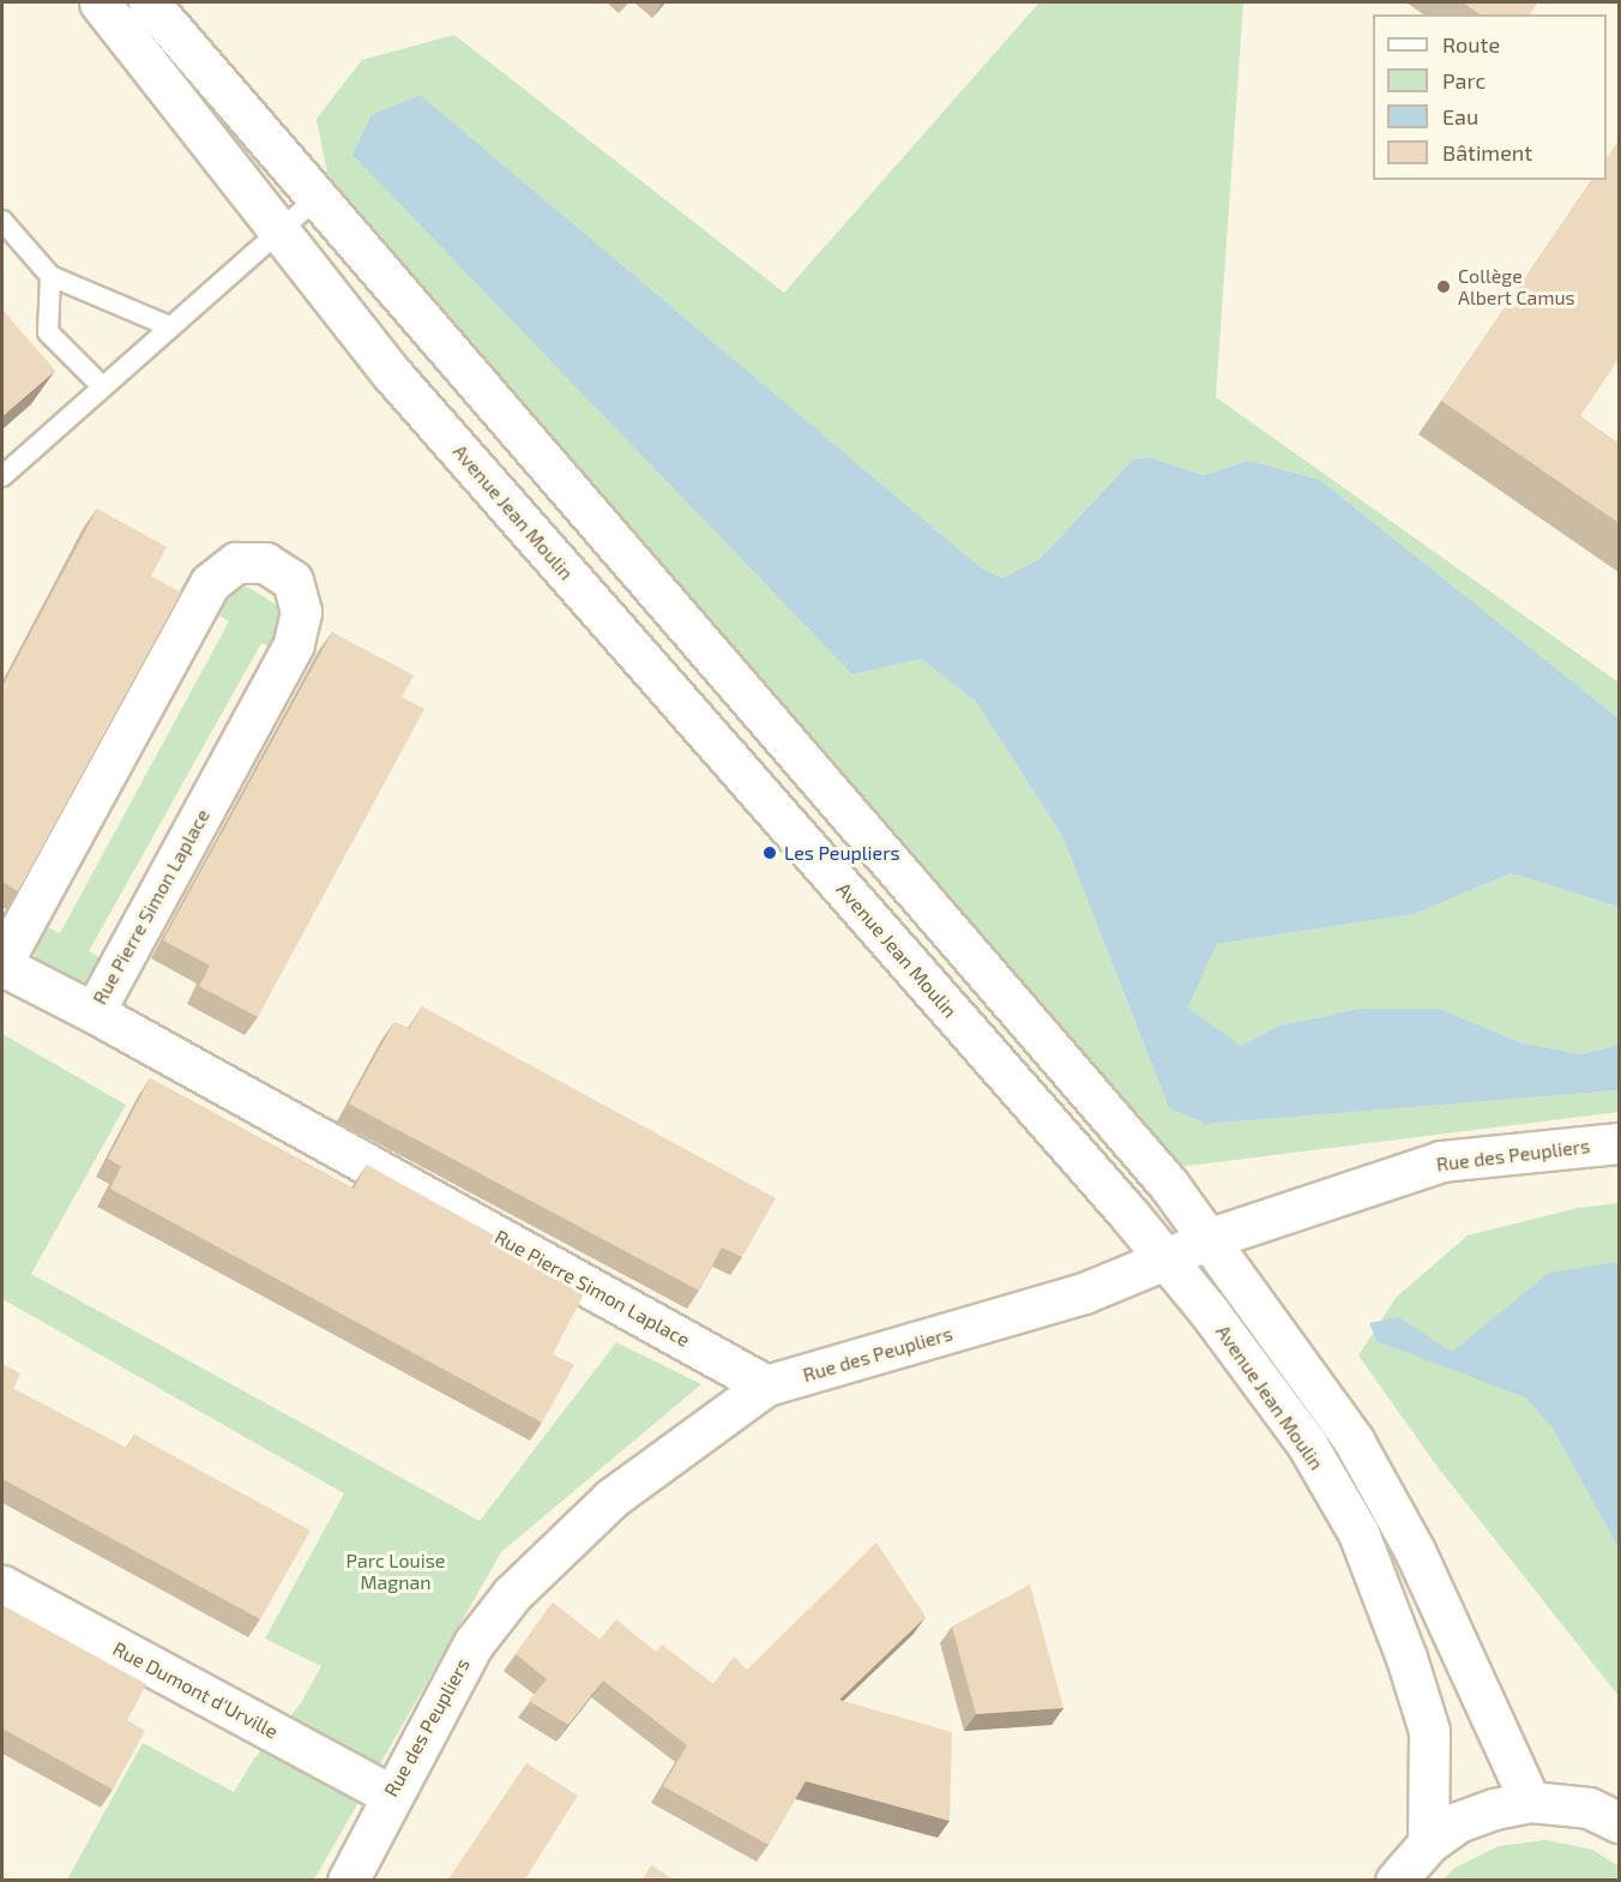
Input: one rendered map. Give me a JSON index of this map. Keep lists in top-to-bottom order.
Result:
{
  "streets": {
    "main road": [
      "Avenue Jean Moulin",
      "Rue Pierre Simon Laplace",
      "Rue des Peupliers",
      "Rue Dumont d'Urville"
    ]
  },
  "crossings": [
    ["Avenue Jean Moulin", "Rue des Peupliers"],
    ["Rue Pierre Simon Laplace", "Rue des Peupliers"],
    ["Rue des Peupliers", "Rue Dumont d'Urville"]
  ],
  "parks": ["Parc Louise Magnan"],
  "places": ["Collège Albert Camus", "Les Peupliers"],
  "legend": [
    "Route",
    "Parc",
    "Eau",
    "Bâtiment"
  ]
}
